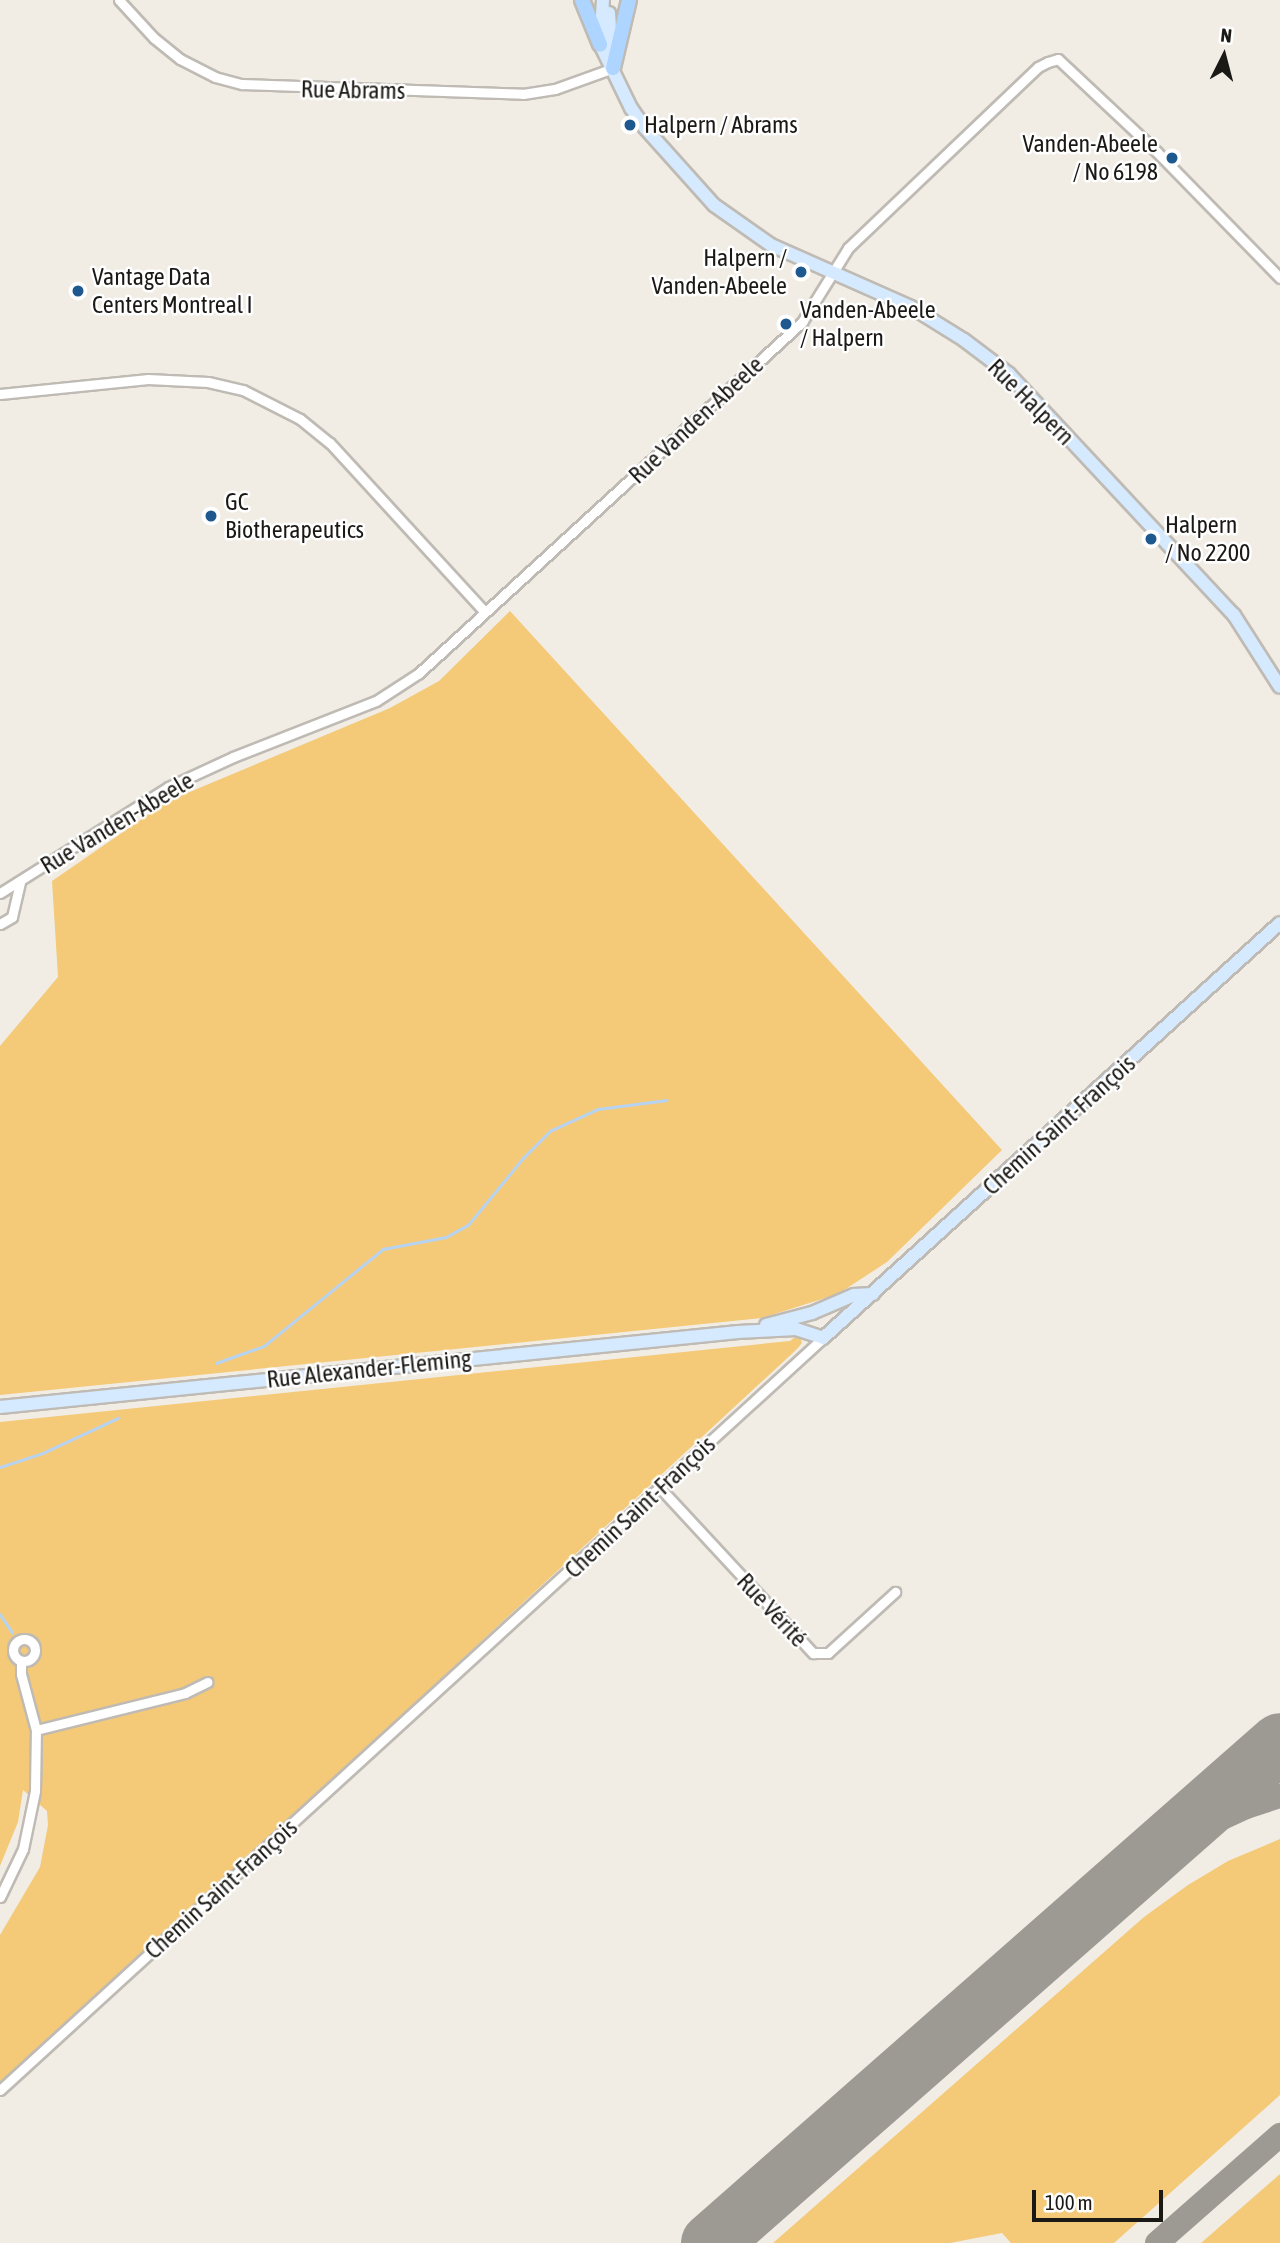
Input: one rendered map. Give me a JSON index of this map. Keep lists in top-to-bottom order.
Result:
{
  "streets": {
    "street": [
      "Rue Abrams",
      "Rue Halpern",
      "Rue Vanden-Abeele",
      "Chemin Saint-François",
      "Rue Alexander-Fleming",
      "Rue Vérité"
    ]
  },
  "crossings": [
    ["Rue Abrams", "Rue Halpern"],
    ["Rue Halpern", "Rue Vanden-Abeele"],
    ["Chemin Saint-François", "Rue Alexander-Fleming"],
    ["Chemin Saint-François", "Rue Vérité"]
  ],
  "places": [
    "Halpern / Abrams",
    "Vanden-Abeele / No 6198",
    "Halpern / Vanden-Abeele",
    "Vantage Data Centers Montreal I",
    "Vanden-Abeele / Halpern",
    "GC Biotherapeutics",
    "Halpern / No 2200"
  ],
  "scale_bar": "100 m",
  "north": "top"
}
